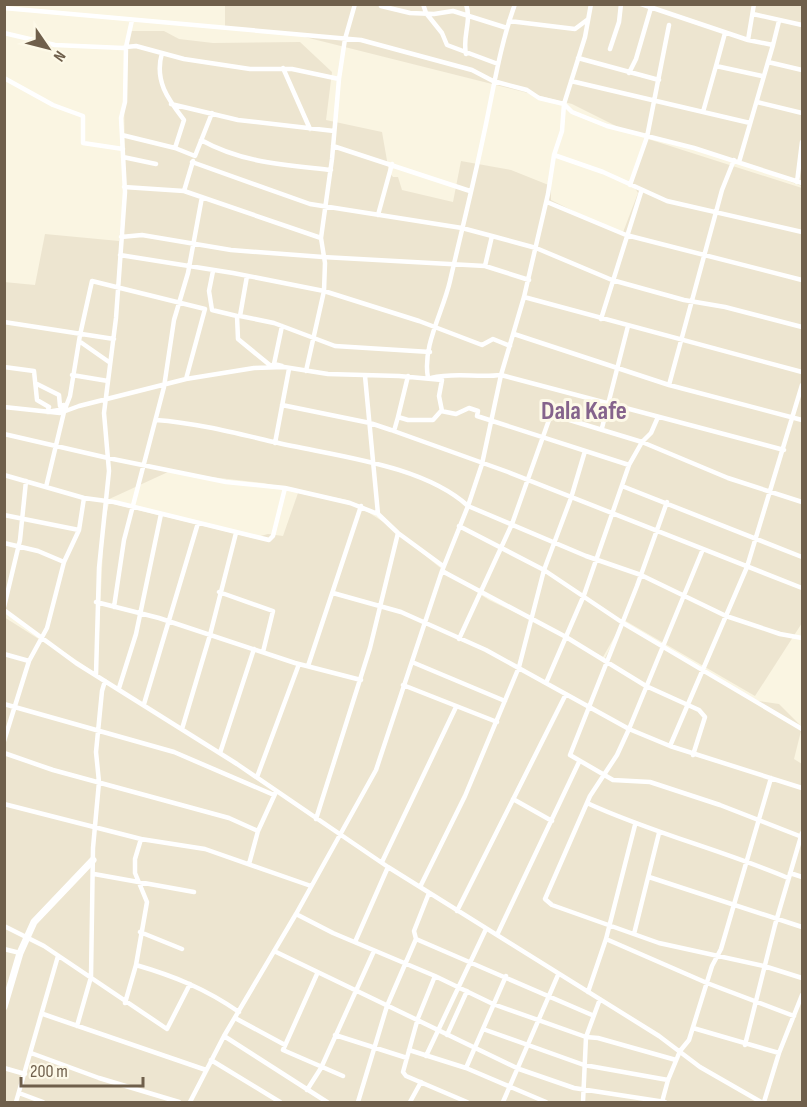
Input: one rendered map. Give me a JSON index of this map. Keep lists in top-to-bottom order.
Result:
{
  "districts": ["Dala Kafe"],
  "scale_bar": "200 m",
  "north": "bottom right"
}
